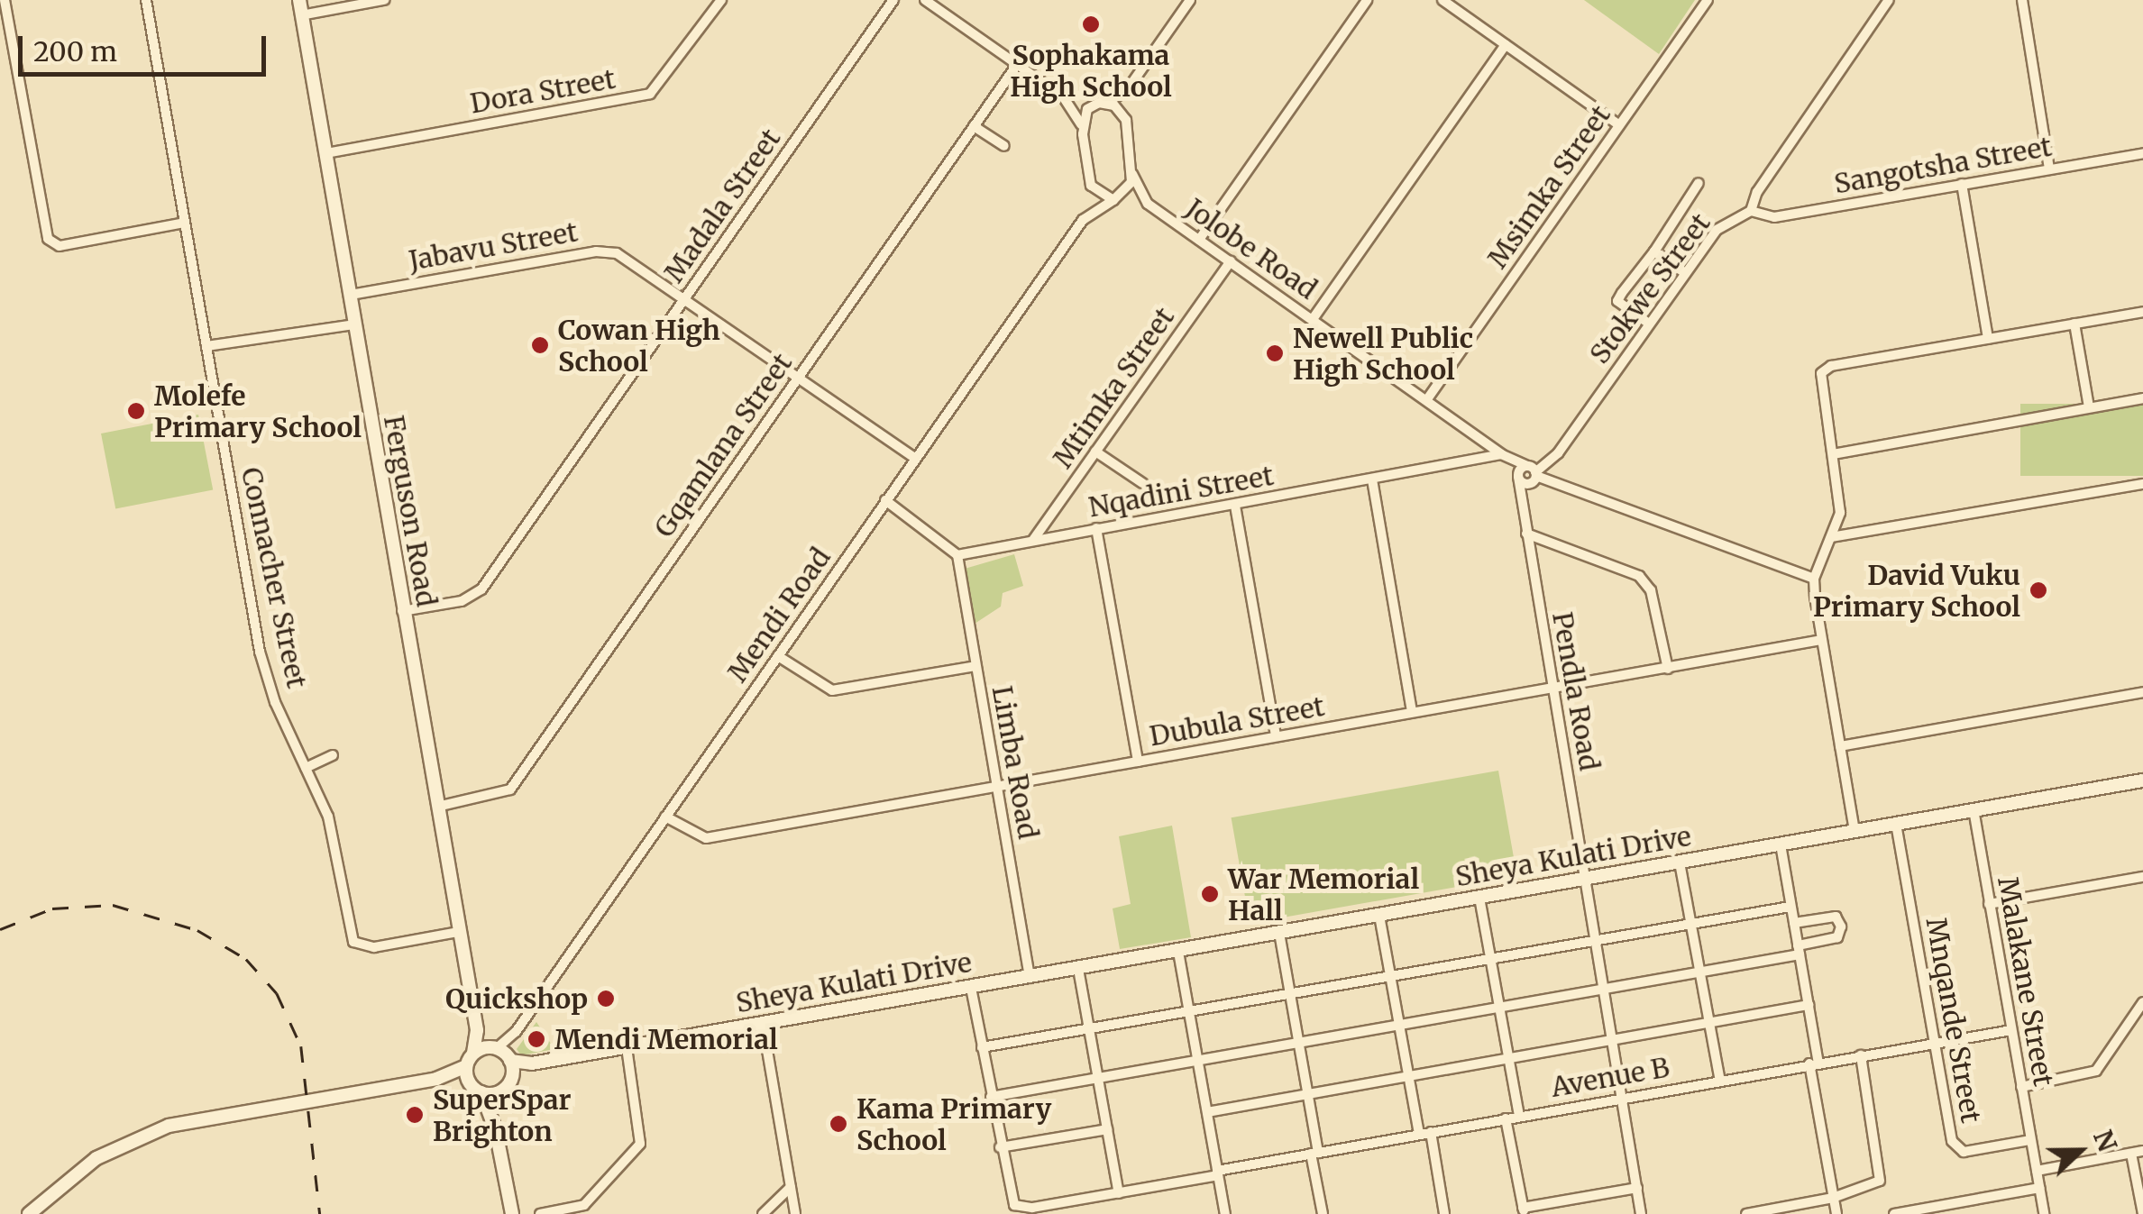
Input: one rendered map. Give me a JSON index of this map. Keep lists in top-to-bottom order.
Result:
{
  "streets": {
    "street": [
      "Dora Street",
      "Sangotsha Street",
      "Msimka Street",
      "Madala Street",
      "Jabavu Street",
      "Jolobe Road",
      "Stokwe Street",
      "Mtimka Street",
      "Gqamlana Street",
      "Nqadini Street",
      "Ferguson Road",
      "Connacher Street",
      "Mendi Road",
      "Pendla Road",
      "Dubula Street",
      "Limba Road",
      "Sheya Kulati Drive",
      "Malakane Street",
      "Mnqande Street",
      "Avenue B"
    ]
  },
  "crossings": [
    ["Dora Street", "Ferguson Road"],
    ["Sangotsha Street", "Stokwe Street"],
    ["Msimka Street", "Jolobe Road"],
    ["Madala Street", "Jabavu Street"],
    ["Madala Street", "Ferguson Road"],
    ["Jabavu Street", "Gqamlana Street"],
    ["Jabavu Street", "Ferguson Road"],
    ["Jabavu Street", "Mendi Road"],
    ["Jolobe Road", "Stokwe Street"],
    ["Jolobe Road", "Mtimka Street"],
    ["Jolobe Road", "Nqadini Street"],
    ["Jolobe Road", "Mendi Road"],
    ["Jolobe Road", "Pendla Road"],
    ["Stokwe Street", "Pendla Road"],
    ["Mtimka Street", "Nqadini Street"],
    ["Gqamlana Street", "Ferguson Road"],
    ["Nqadini Street", "Limba Road"],
    ["Ferguson Road", "Connacher Street"],
    ["Ferguson Road", "Mendi Road"],
    ["Ferguson Road", "Sheya Kulati Drive"],
    ["Mendi Road", "Dubula Street"],
    ["Mendi Road", "Sheya Kulati Drive"],
    ["Pendla Road", "Dubula Street"],
    ["Pendla Road", "Sheya Kulati Drive"],
    ["Pendla Road", "Avenue B"],
    ["Dubula Street", "Limba Road"],
    ["Limba Road", "Sheya Kulati Drive"],
    ["Sheya Kulati Drive", "Malakane Street"],
    ["Sheya Kulati Drive", "Mnqande Street"],
    ["Malakane Street", "Mnqande Street"],
    ["Malakane Street", "Avenue B"],
    ["Mnqande Street", "Avenue B"]
  ],
  "places": [
    "Sophakama High School",
    "Cowan High School",
    "Newell Public High School",
    "Molefe Primary School",
    "David Vuku Primary School",
    "War Memorial Hall",
    "Quickshop",
    "Mendi Memorial",
    "SuperSpar Brighton",
    "Kama Primary School"
  ],
  "scale_bar": "200 m",
  "north": "right"
}
